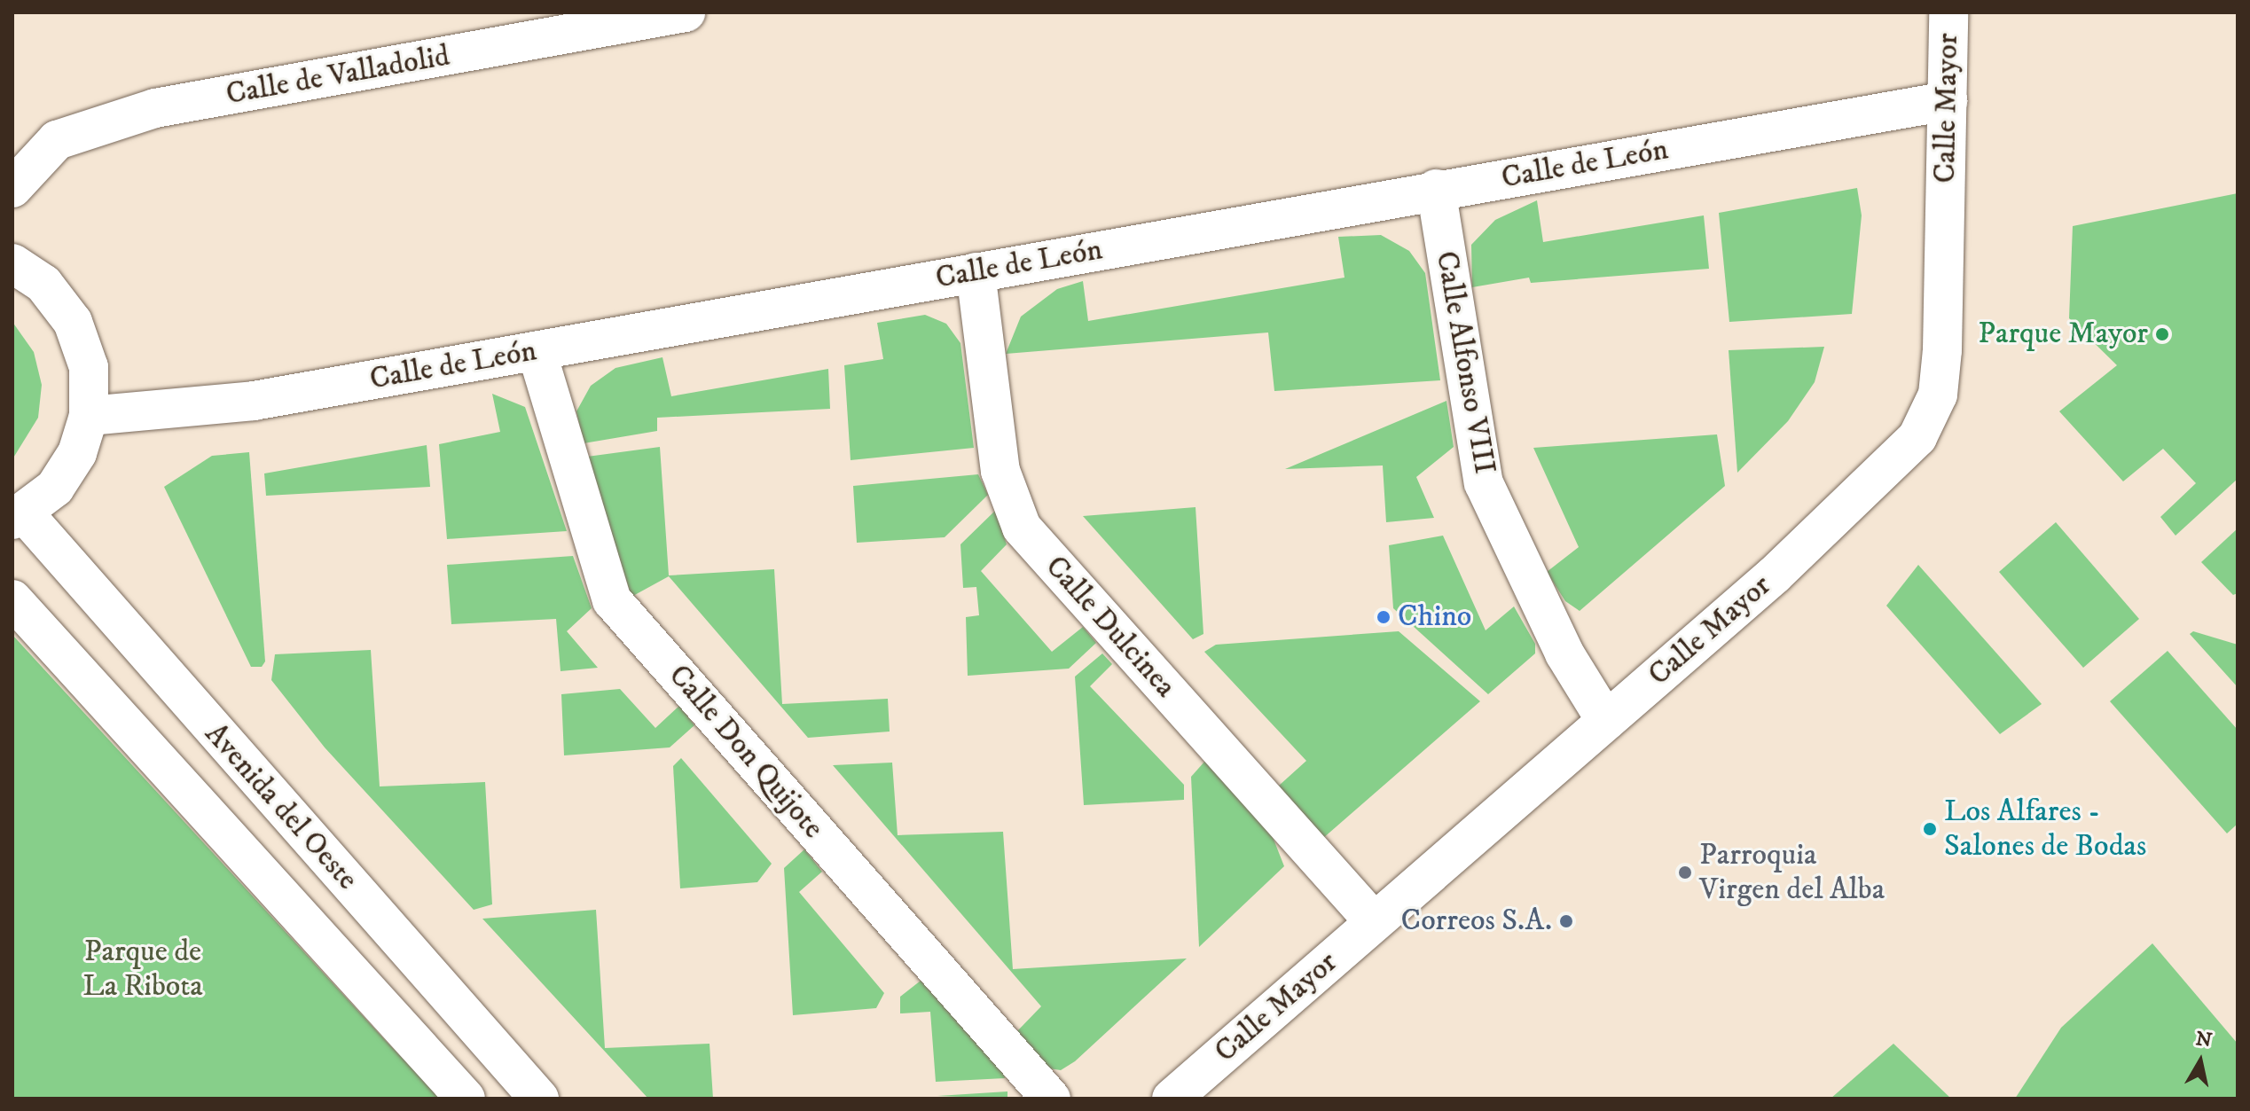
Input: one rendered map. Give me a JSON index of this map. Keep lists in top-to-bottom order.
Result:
{
  "streets": {
    "street": [
      "Calle de Valladolid",
      "Calle Mayor",
      "Calle de León",
      "Calle Alfonso VIII",
      "Calle Dulcinea",
      "Calle Don Quijote",
      "Avenida del Oeste"
    ]
  },
  "crossings": [
    ["Calle Mayor", "Calle de León"],
    ["Calle Mayor", "Calle Alfonso VIII"],
    ["Calle Mayor", "Calle Dulcinea"],
    ["Calle de León", "Calle Alfonso VIII"],
    ["Calle de León", "Calle Dulcinea"],
    ["Calle de León", "Calle Don Quijote"]
  ],
  "parks": ["Parque de La Ribota"],
  "places": [
    "Parque Mayor",
    "Chino",
    "Los Alfares - Salones de Bodas",
    "Parroquia Virgen del Alba",
    "Correos S.A."
  ],
  "north": "top"
}
